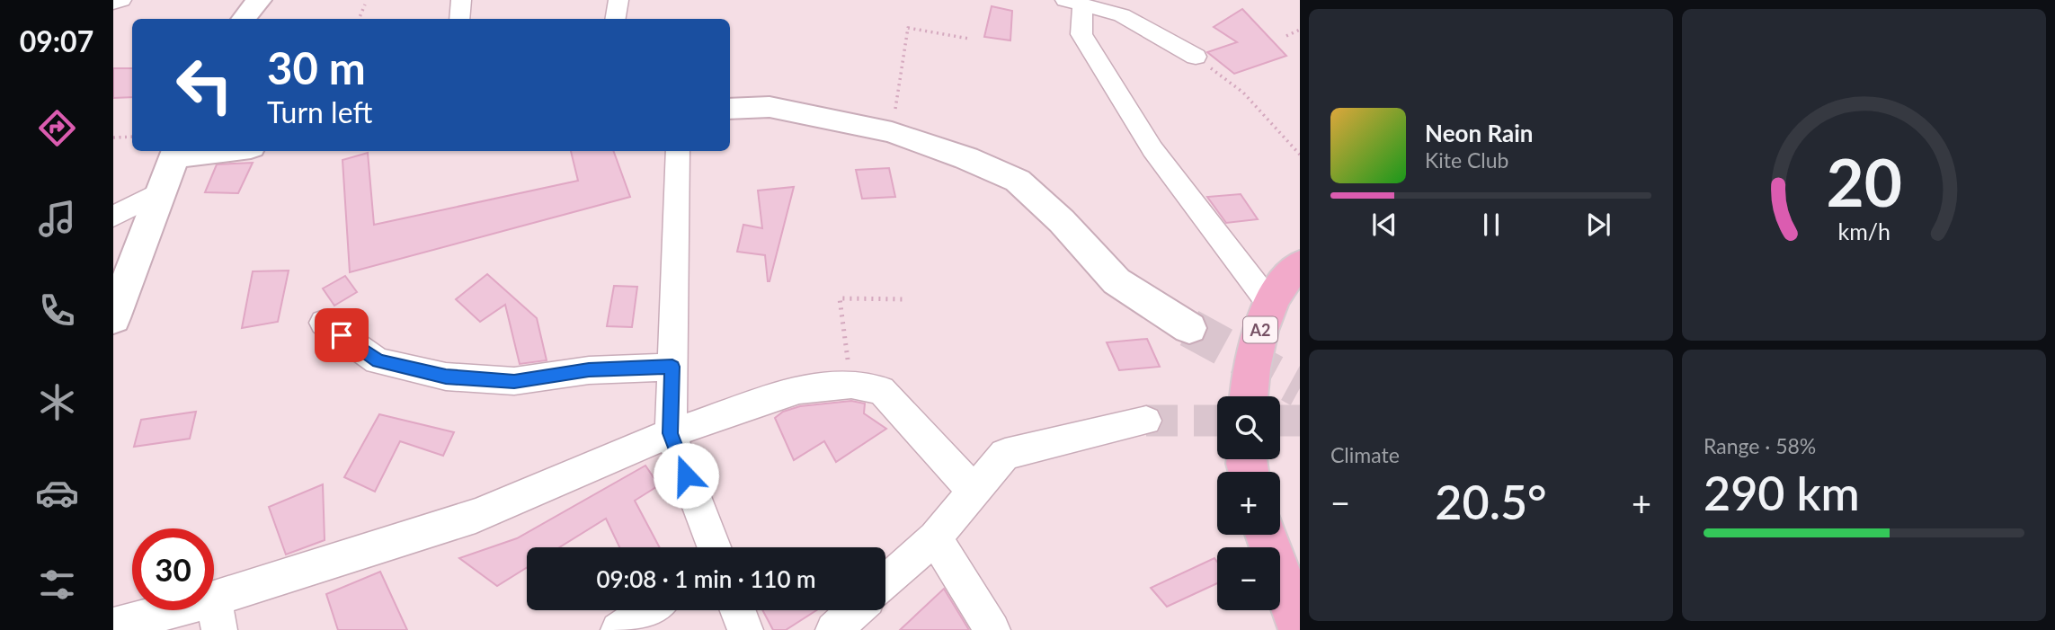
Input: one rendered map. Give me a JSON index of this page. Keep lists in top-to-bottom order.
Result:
{
  "streets": {
    "highway": ["A2"]
  },
  "page": {
    "tabs": "09:07",
    "turn": ["30 m", "Turn left"],
    "song": ["Neon Rain", "Kite Club"],
    "tile": [
      "Climate",
      ["Range · 58%", "290 km"]
    ],
    "map_buttons": ["+", "−"],
    "heat": ["−", "20.5°", "+"],
    "limit": "30",
    "trip": "09:08 · 1 min · 110 m",
    "gauge": ["20", "km/h"]
  }
}
